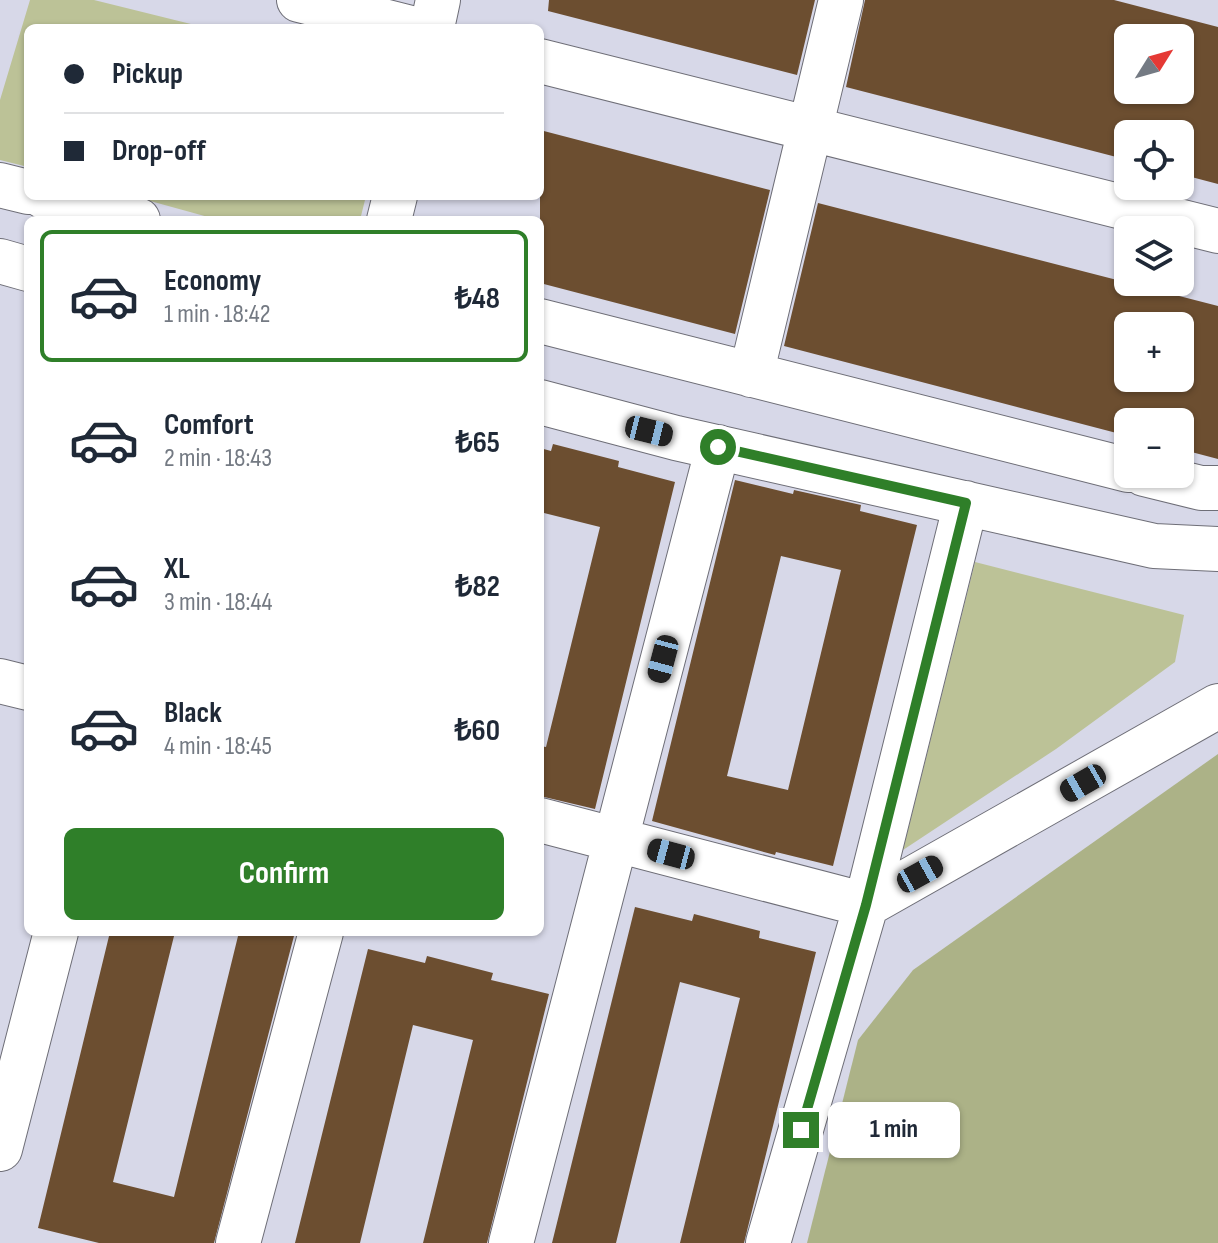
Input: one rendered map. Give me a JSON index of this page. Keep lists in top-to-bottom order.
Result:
{
  "north": "top right",
  "page": {
    "map_buttons": ["+", "−"],
    "banner": ["Pickup", "Drop-off"],
    "list": [
      {
        "name": "Economy",
        "note": "1 min · 18:42",
        "value": "₺48"
      },
      {
        "name": "Comfort",
        "note": "2 min · 18:43",
        "value": "₺65"
      },
      {
        "name": "XL",
        "note": "3 min · 18:44",
        "value": "₺82"
      },
      {
        "name": "Black",
        "note": "4 min · 18:45",
        "value": "₺60"
      }
    ],
    "buttons": "Confirm",
    "bubble": "1 min"
  }
}
